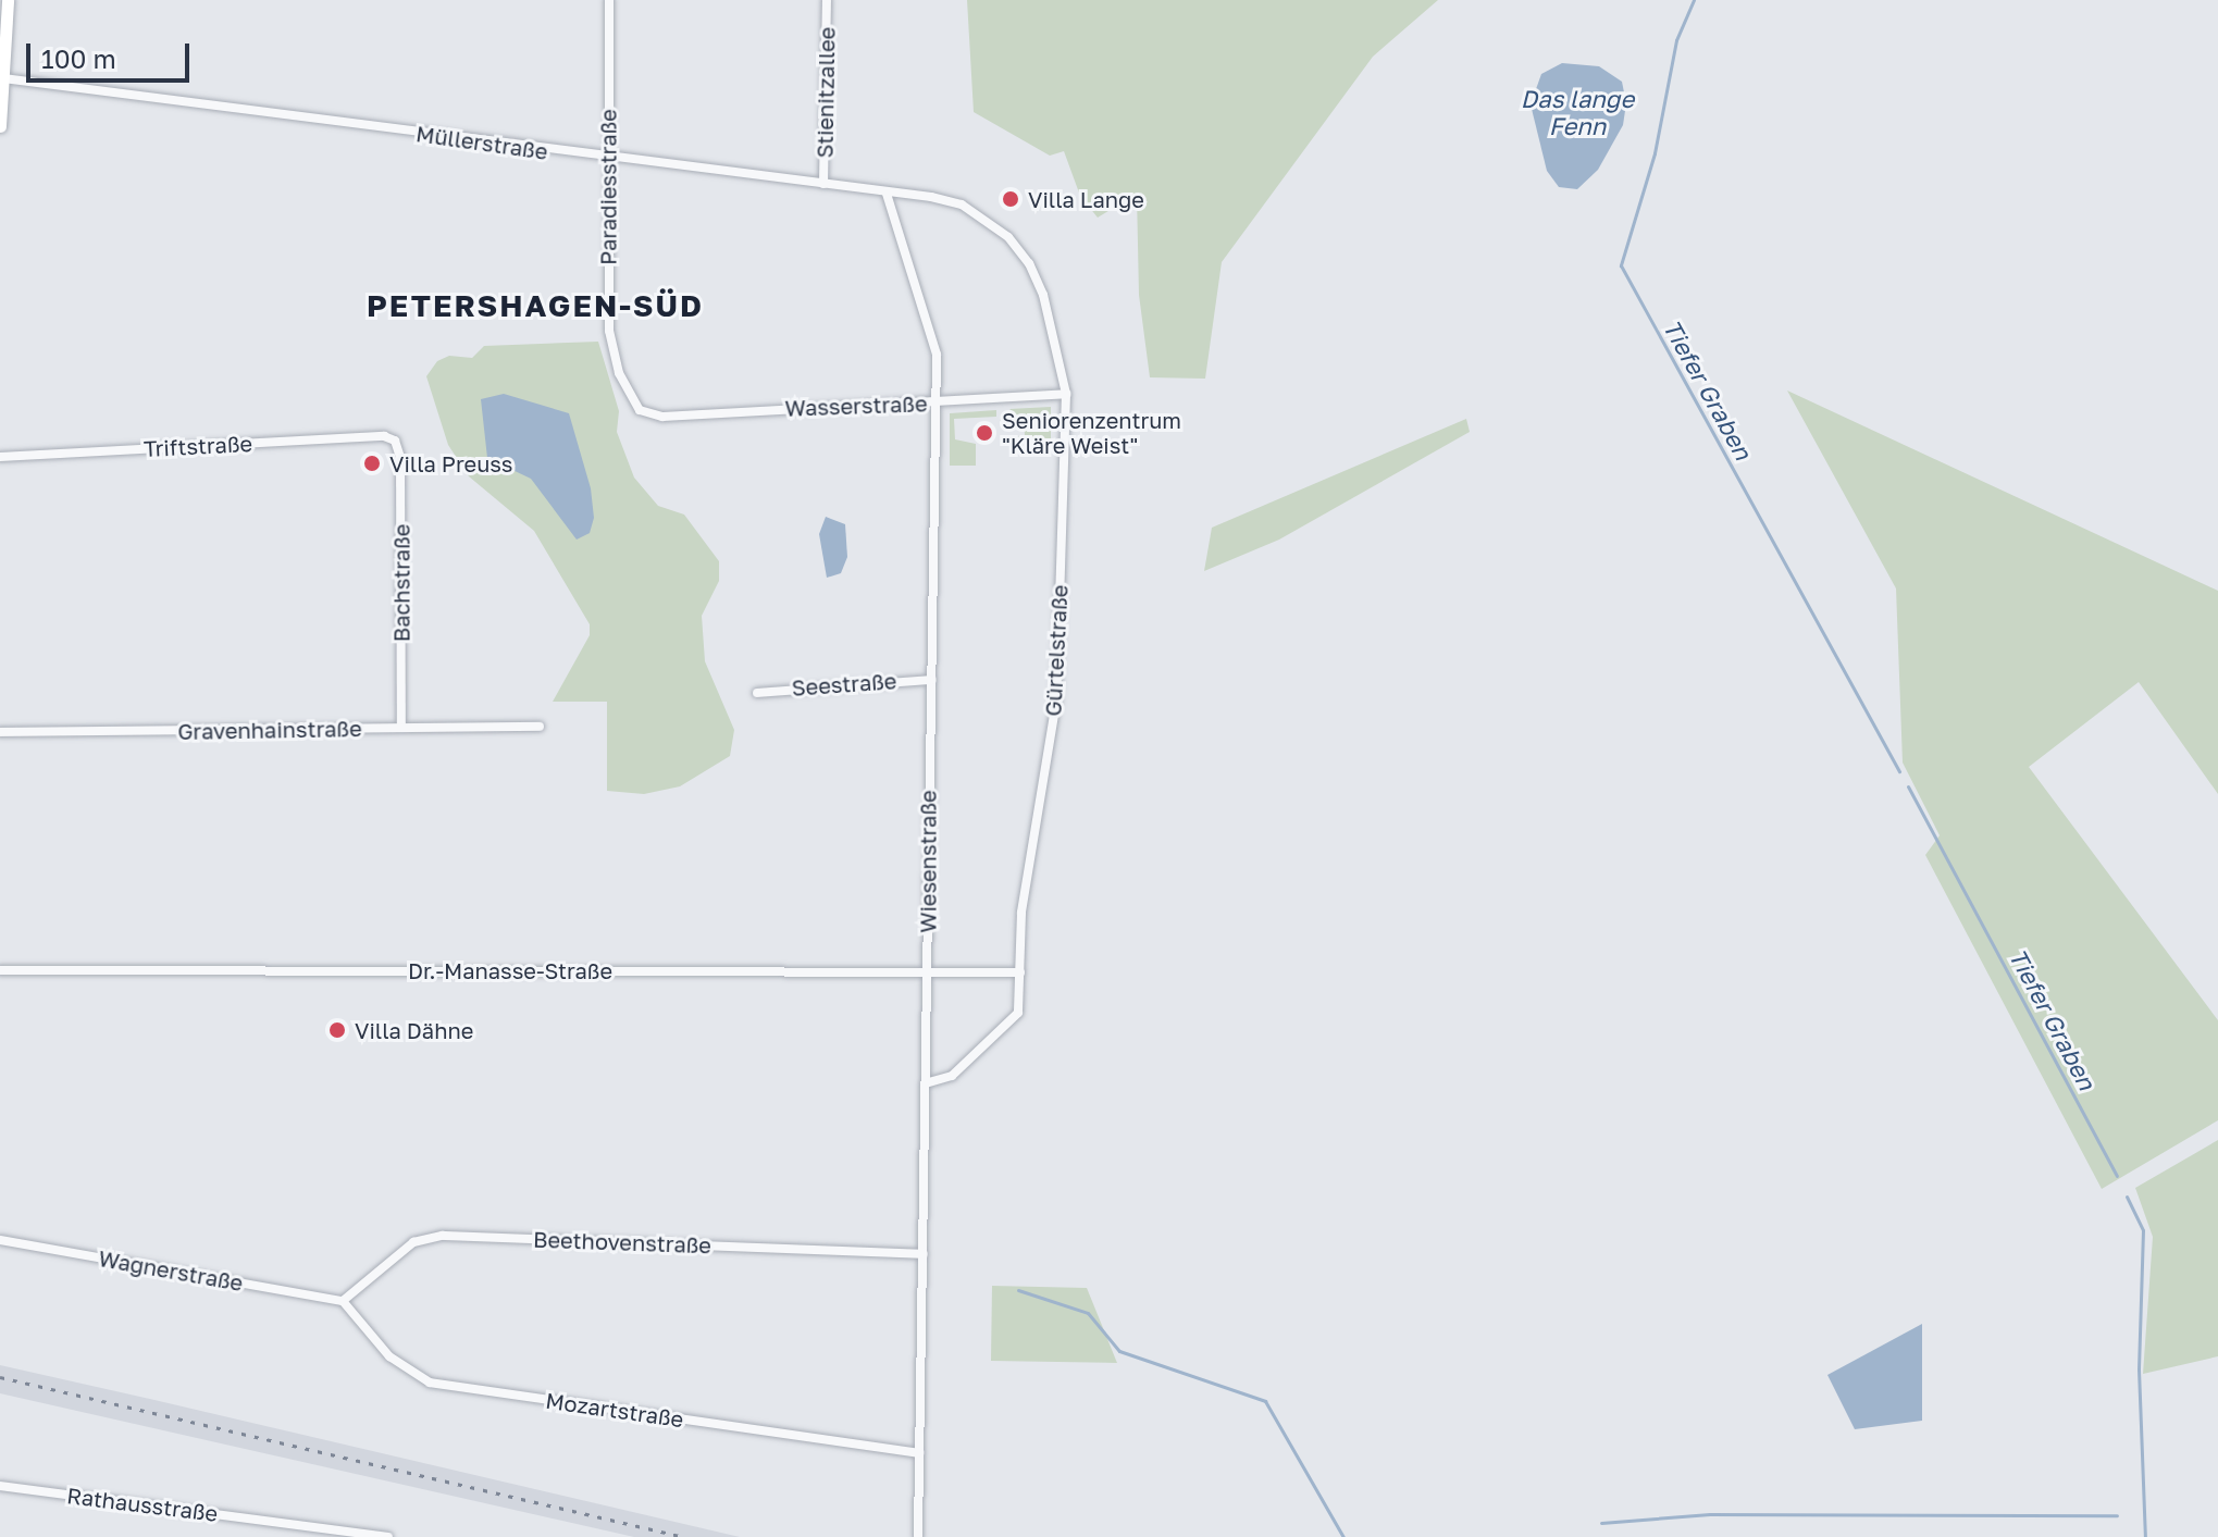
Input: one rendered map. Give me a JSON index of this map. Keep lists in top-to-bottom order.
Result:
{
  "streets": {
    "street": [
      "Stienitzallee",
      "Müllerstraße",
      "Paradiesstraße",
      "Wasserstraße",
      "Triftstraße",
      "Bachstraße",
      "Gürtelstraße",
      "Seestraße",
      "Gravenhainstraße",
      "Wiesenstraße",
      "Dr.-Manasse-Straße",
      "Beethovenstraße",
      "Wagnerstraße",
      "Mozartstraße",
      "Rathausstraße"
    ]
  },
  "crossings": [
    ["Stienitzallee", "Müllerstraße"],
    ["Müllerstraße", "Paradiesstraße"],
    ["Müllerstraße", "Gürtelstraße"],
    ["Müllerstraße", "Wiesenstraße"],
    ["Paradiesstraße", "Wasserstraße"],
    ["Wasserstraße", "Gürtelstraße"],
    ["Wasserstraße", "Wiesenstraße"],
    ["Triftstraße", "Bachstraße"],
    ["Bachstraße", "Gravenhainstraße"],
    ["Gürtelstraße", "Wiesenstraße"],
    ["Gürtelstraße", "Dr.-Manasse-Straße"],
    ["Seestraße", "Wiesenstraße"],
    ["Wiesenstraße", "Dr.-Manasse-Straße"],
    ["Wiesenstraße", "Beethovenstraße"],
    ["Wiesenstraße", "Mozartstraße"],
    ["Beethovenstraße", "Wagnerstraße"],
    ["Beethovenstraße", "Mozartstraße"],
    ["Wagnerstraße", "Mozartstraße"]
  ],
  "districts": ["PETERSHAGEN-SÜD"],
  "water": ["Das lange Fenn", "Tiefer Graben"],
  "places": [
    "Villa Lange",
    "Seniorenzentrum \"Kläre Weist\"",
    "Villa Preuss",
    "Villa Dähne"
  ],
  "scale_bar": "100 m"
}
